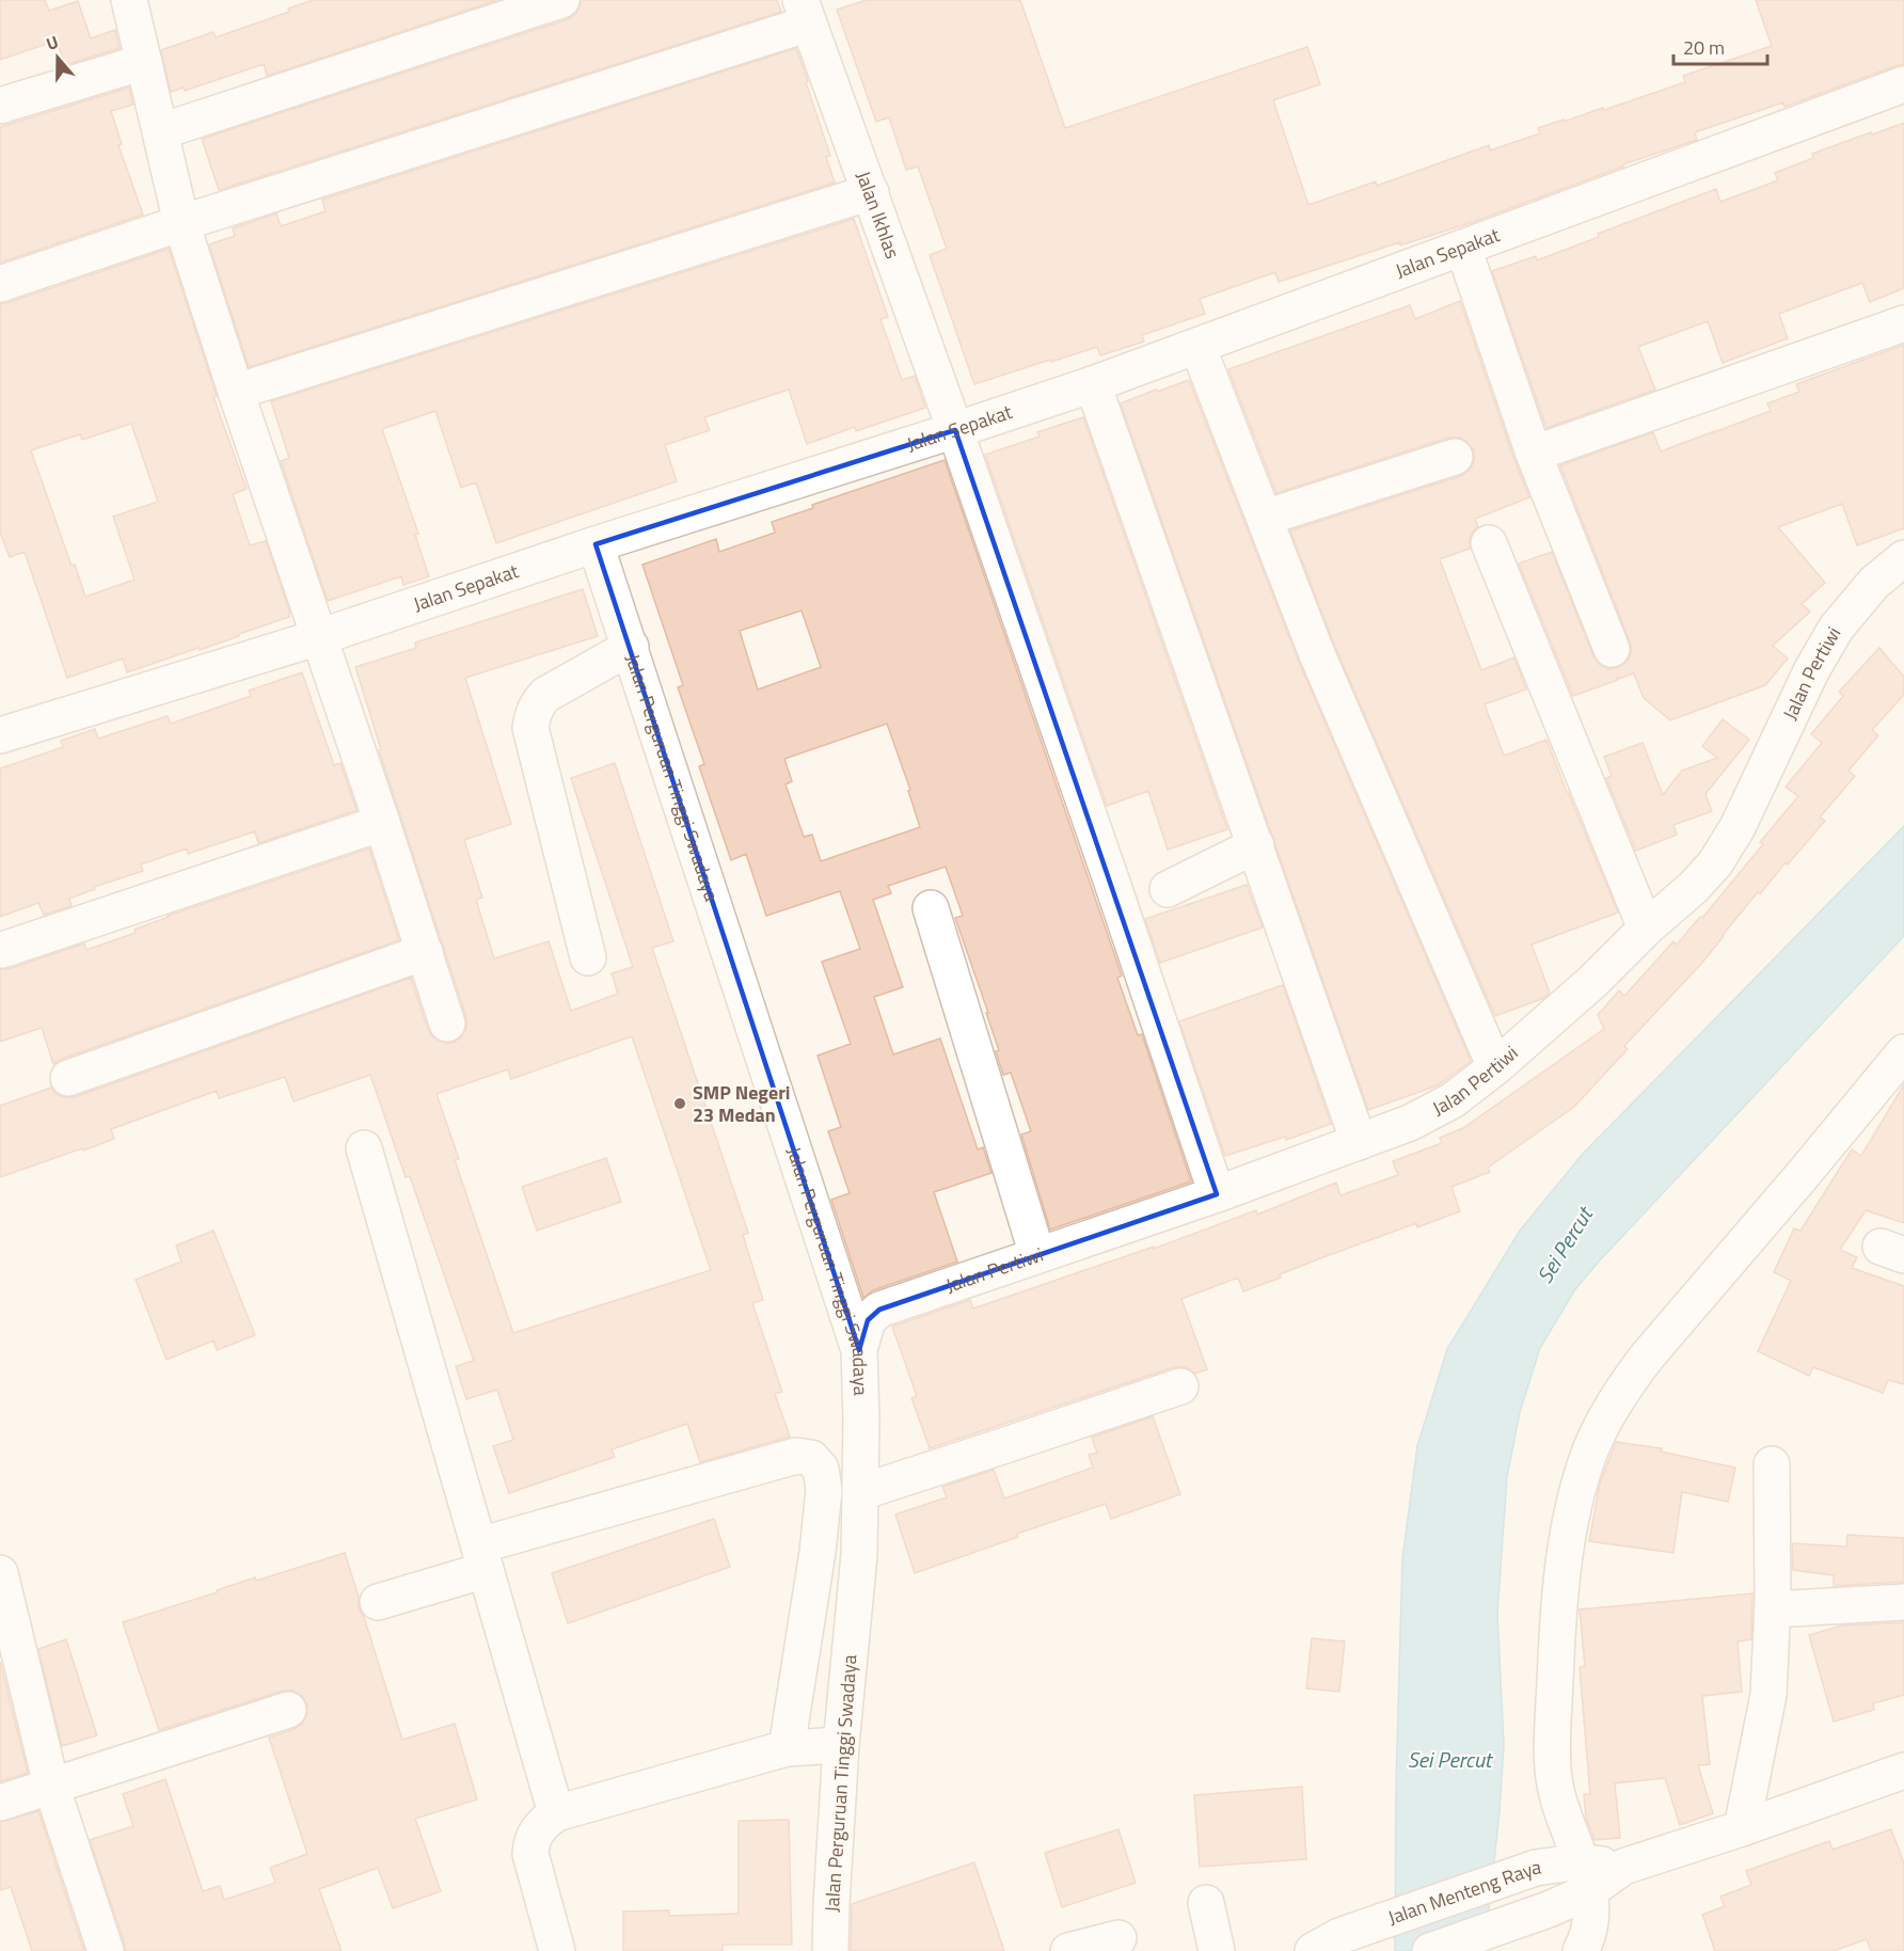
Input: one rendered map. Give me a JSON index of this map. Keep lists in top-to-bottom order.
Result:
{
  "streets": {
    "street": [
      "Jalan Ikhlas",
      "Jalan Sepakat",
      "Jalan Pertiwi",
      "Jalan Perguruan Tinggi Swadaya",
      "Jalan Menteng Raya"
    ]
  },
  "crossings": [
    ["Jalan Ikhlas", "Jalan Sepakat"],
    ["Jalan Ikhlas", "Jalan Pertiwi"],
    ["Jalan Sepakat", "Jalan Perguruan Tinggi Swadaya"],
    ["Jalan Pertiwi", "Jalan Perguruan Tinggi Swadaya"]
  ],
  "water": ["Sei Percut"],
  "places": ["SMP Negeri 23 Medan"],
  "scale_bar": "20 m",
  "north": "top"
}
